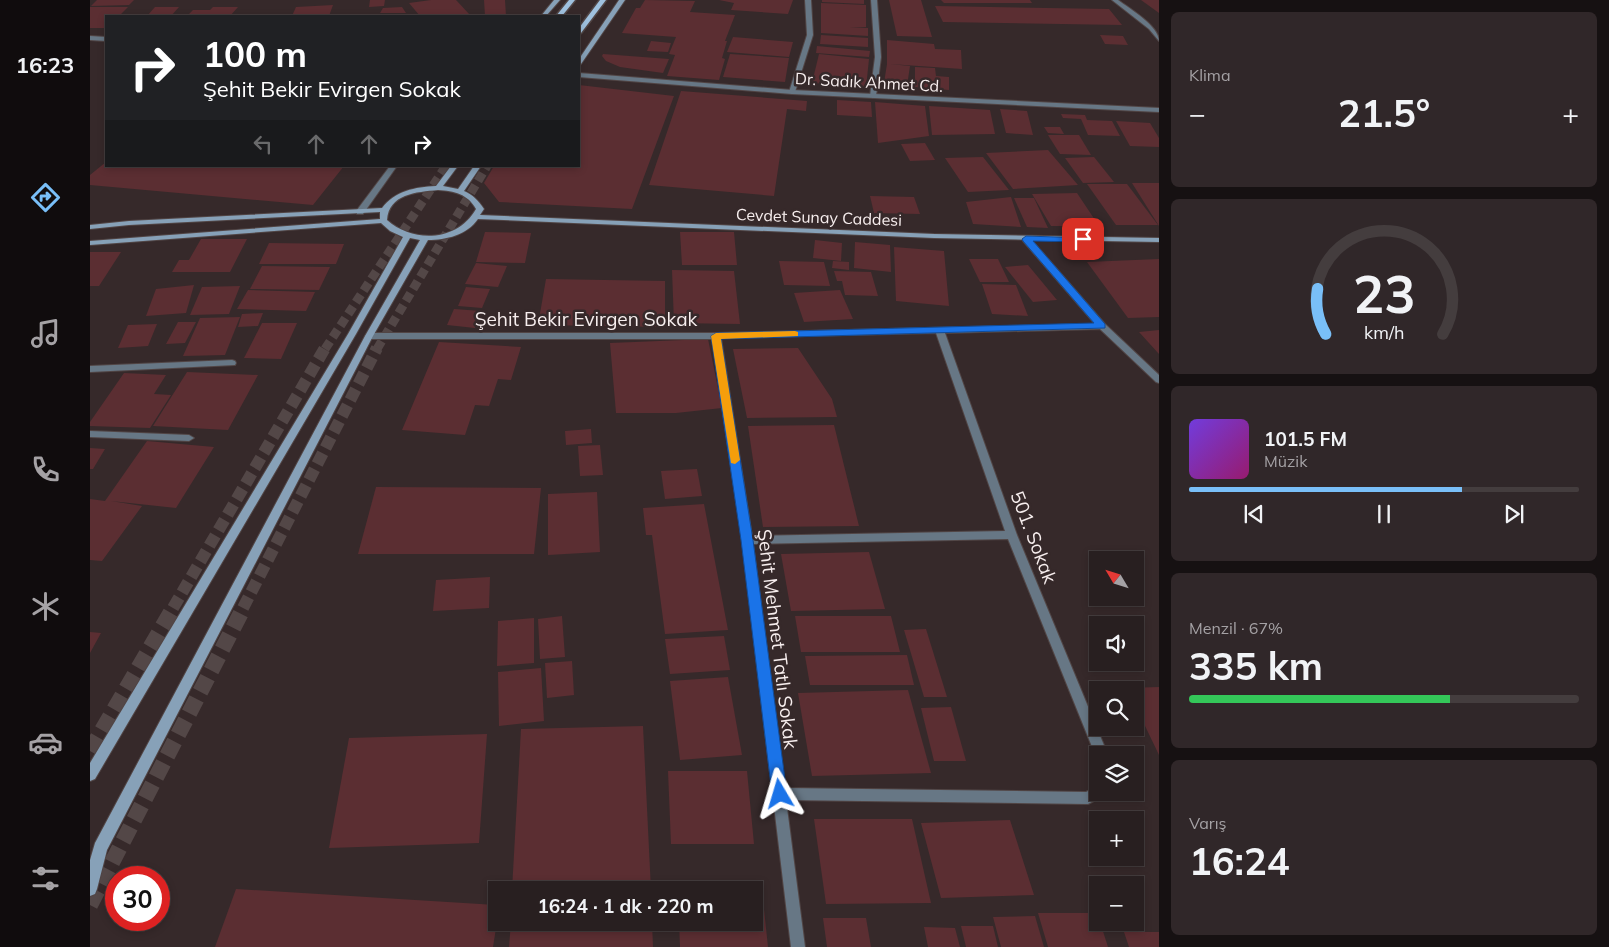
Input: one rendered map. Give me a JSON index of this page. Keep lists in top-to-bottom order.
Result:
{
  "streets": {
    "main road": ["Cevdet Sunay Caddesi"],
    "street": [
      "Dr. Sadık Ahmet Cd.",
      "Şehit Bekir Evirgen Sokak",
      "501. Sokak",
      "Şehit Mehmet Tatlı Sokak"
    ]
  },
  "crossings": [
    ["Şehit Bekir Evirgen Sokak", "501. Sokak"],
    ["Şehit Bekir Evirgen Sokak", "Şehit Mehmet Tatlı Sokak"]
  ],
  "north": "top left",
  "page": {
    "tabs": "16:23",
    "tile": [
      "Klima",
      ["Menzil · 67%", "335 km"],
      ["Varış", "16:24"]
    ],
    "turn": ["100 m", "Şehit Bekir Evirgen Sokak"],
    "heat": ["−", "21.5°", "+"],
    "song": ["101.5 FM", "Müzik"],
    "map_buttons": ["+", "−"],
    "limit": "30",
    "trip": "16:24 · 1 dk · 220 m",
    "gauge": ["23", "km/h"]
  }
}
